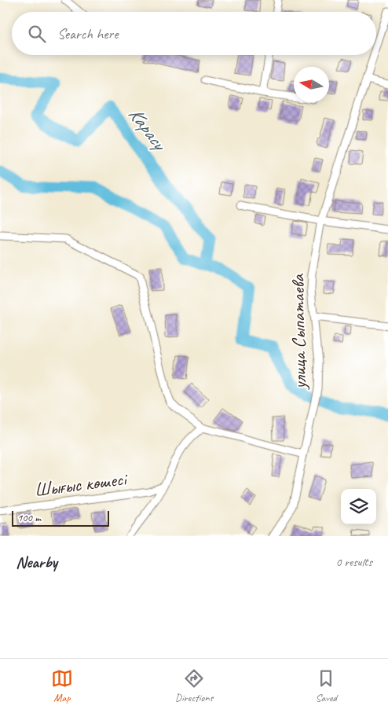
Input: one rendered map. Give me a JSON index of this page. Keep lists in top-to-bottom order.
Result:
{
  "streets": {
    "street": ["улица Сыпатаева", "Шығыс көшесі"]
  },
  "water": ["Карасу"],
  "scale_bar": "100 m",
  "north": "left",
  "page": {
    "search": "Search here",
    "scale": "100 m",
    "heading": ["Nearby", "0 results"],
    "nav": ["Map", "Directions", "Saved"]
  }
}
